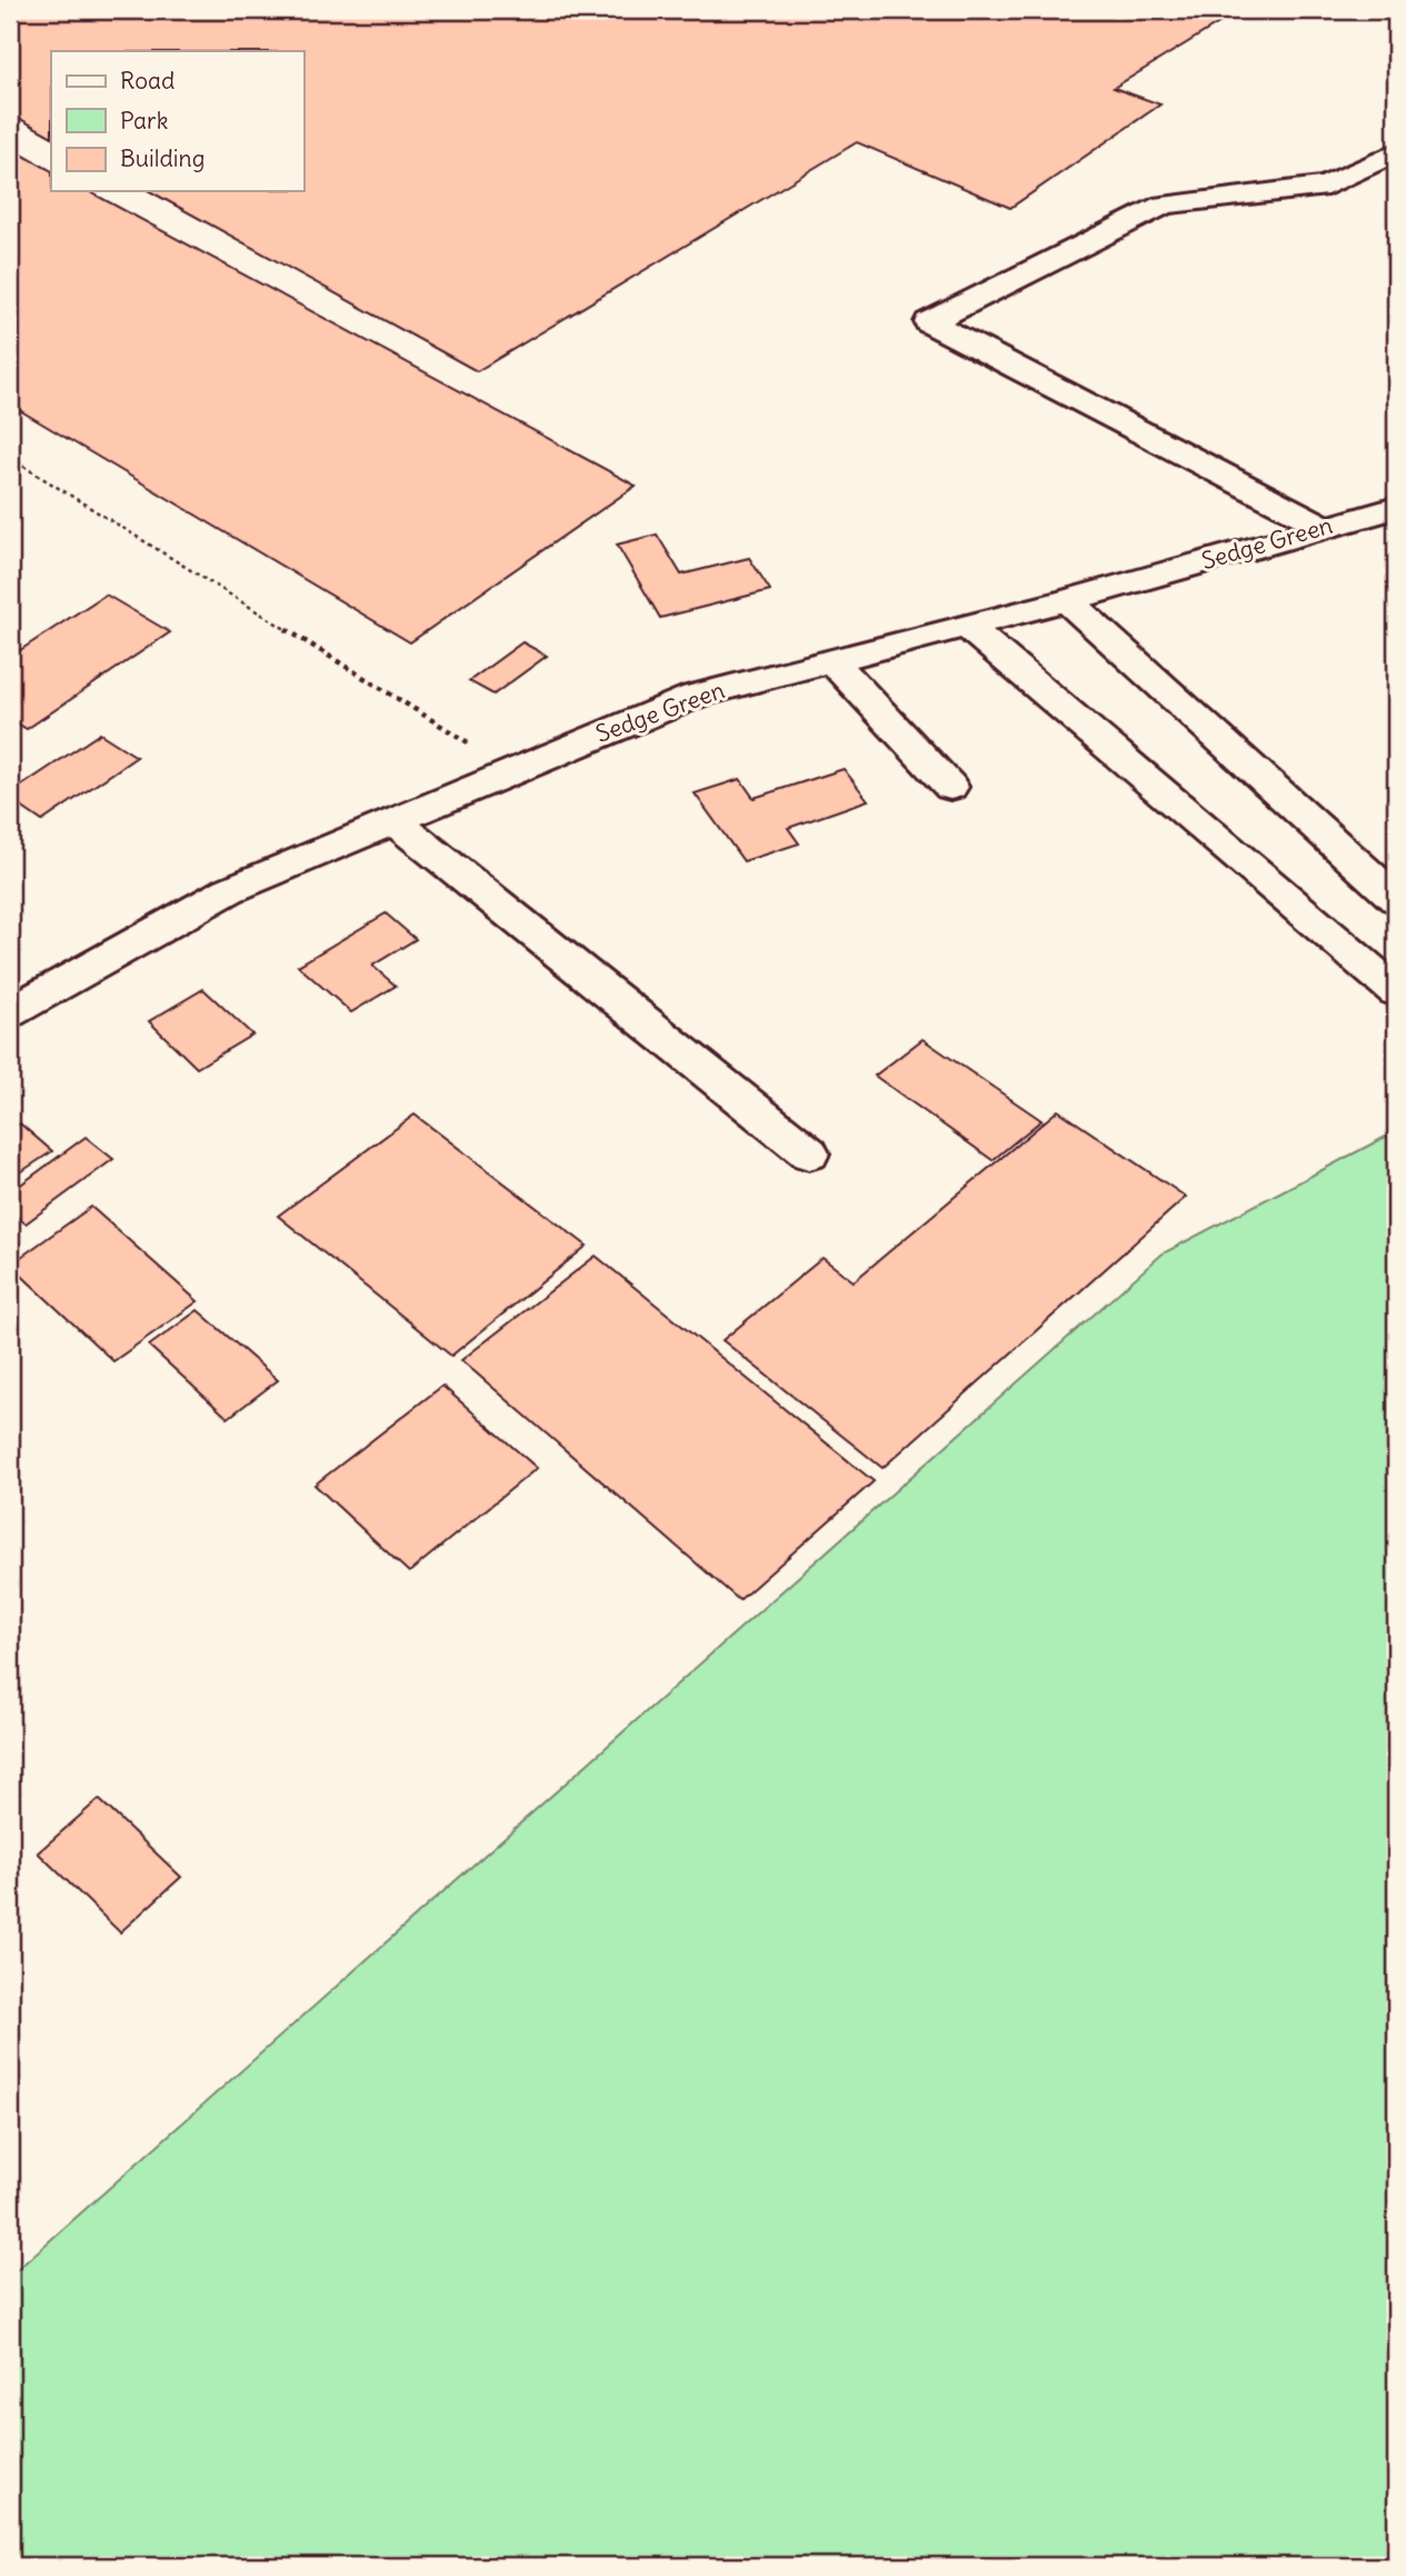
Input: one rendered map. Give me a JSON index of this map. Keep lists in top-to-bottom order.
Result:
{
  "streets": {
    "street": ["Sedge Green"]
  },
  "legend": ["Road", "Park", "Building"]
}
